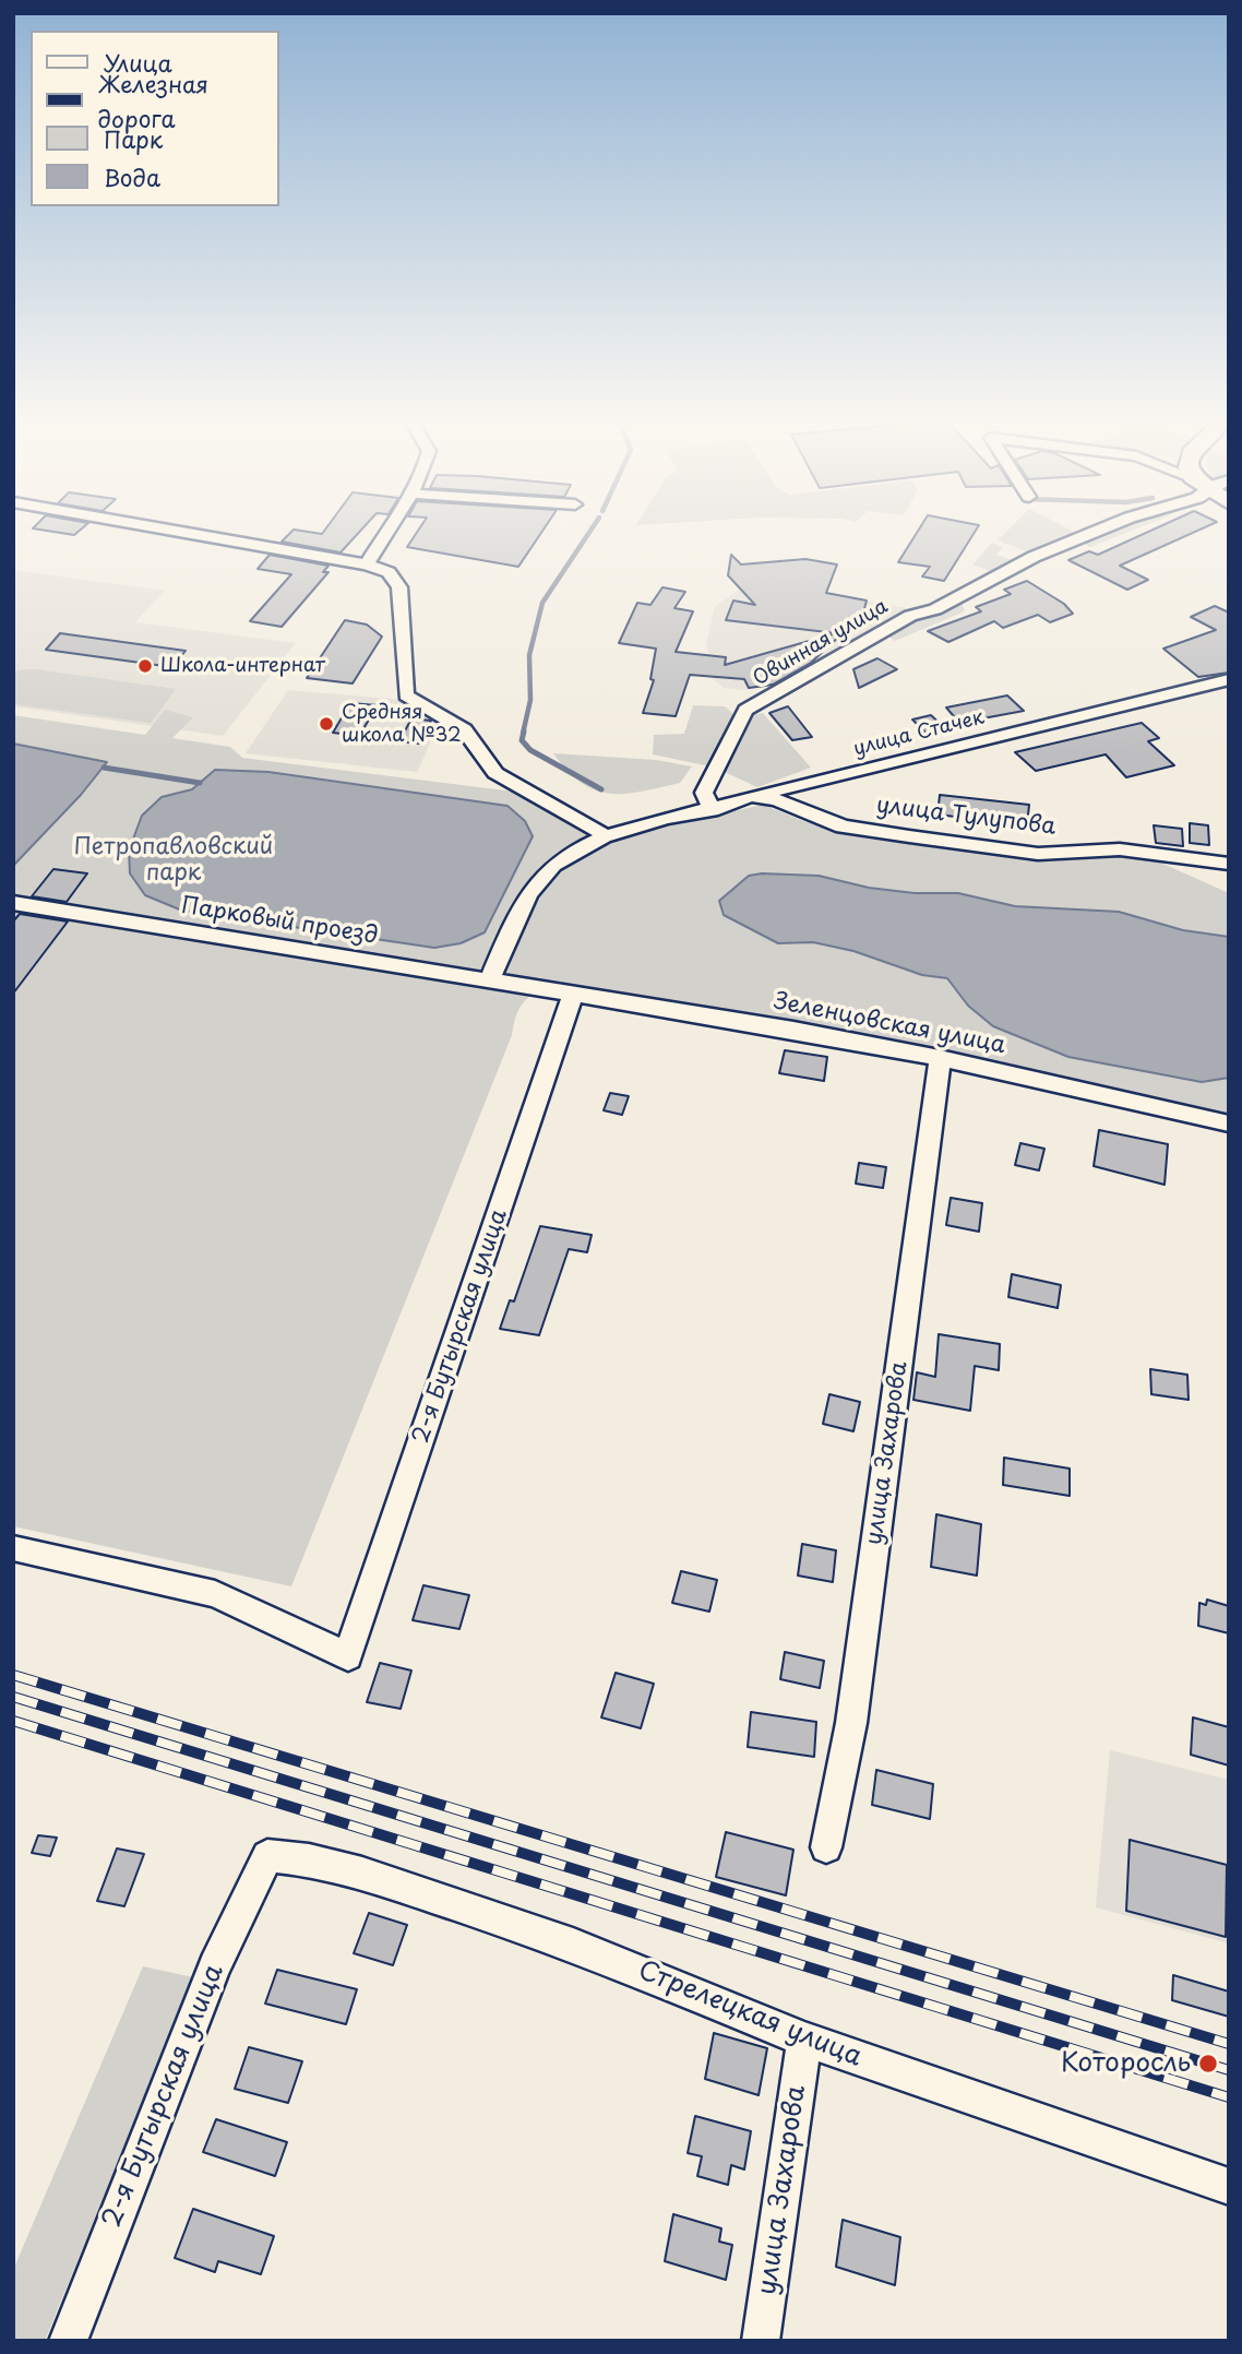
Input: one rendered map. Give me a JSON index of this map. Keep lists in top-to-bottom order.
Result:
{
  "streets": {
    "street": [
      "Овинная улица",
      "улица Стачек",
      "улица Тулупова",
      "Парковый проезд",
      "Зеленцовская улица",
      "2-я Бутырская улица",
      "улица Захарова",
      "Стрелецкая улица"
    ]
  },
  "crossings": [
    ["Овинная улица", "улица Стачек"],
    ["улица Стачек", "улица Тулупова"],
    ["улица Стачек", "Парковый проезд"],
    ["Парковый проезд", "Зеленцовская улица"],
    ["Зеленцовская улица", "2-я Бутырская улица"],
    ["Зеленцовская улица", "улица Захарова"],
    ["2-я Бутырская улица", "Стрелецкая улица"],
    ["улица Захарова", "Стрелецкая улица"]
  ],
  "parks": ["Петропавловский парк"],
  "places": ["Школа-интернат", "Средняя школа №32", "Которосль"],
  "legend": [
    "Улица",
    "Железная дорога",
    "Парк",
    "Вода"
  ]
}
